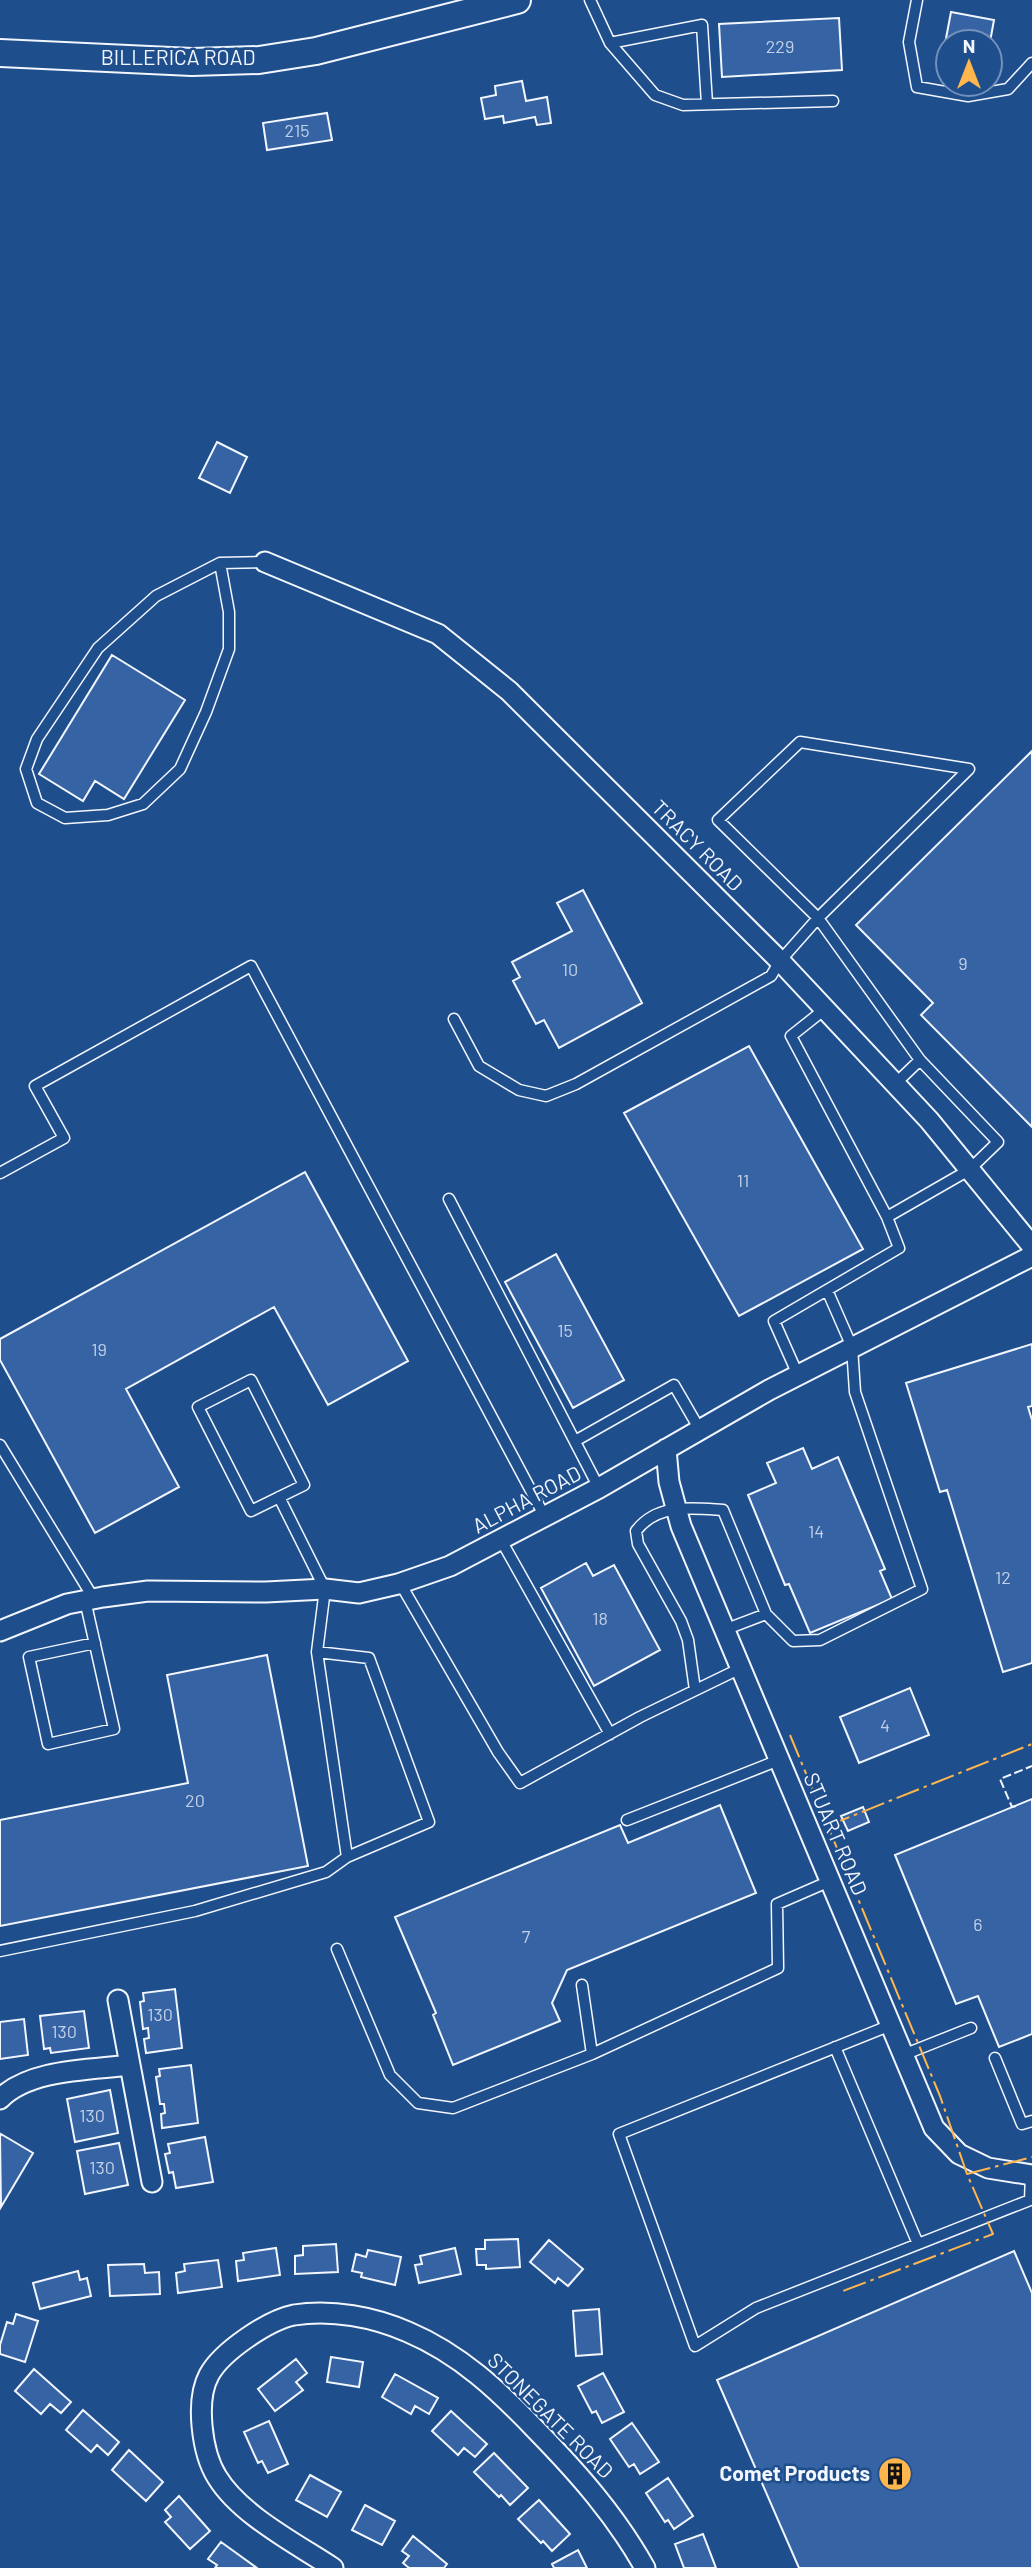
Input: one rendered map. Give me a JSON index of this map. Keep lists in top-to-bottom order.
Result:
{
  "streets": {
    "main road": ["BILLERICA ROAD"],
    "street": [
      "TRACY ROAD",
      "ALPHA ROAD",
      "STUART ROAD",
      "STONEGATE ROAD"
    ]
  },
  "crossings": [
    ["ALPHA ROAD", "STUART ROAD"]
  ],
  "places": {
    "building": ["Comet Products"]
  },
  "house_numbers": [
    "229",
    "215",
    "9",
    "10",
    "11",
    "15",
    "19",
    "14",
    "12",
    "18",
    "4",
    "20",
    "6",
    "7",
    "130",
    "130",
    "130",
    "130"
  ],
  "north": "top"
}
